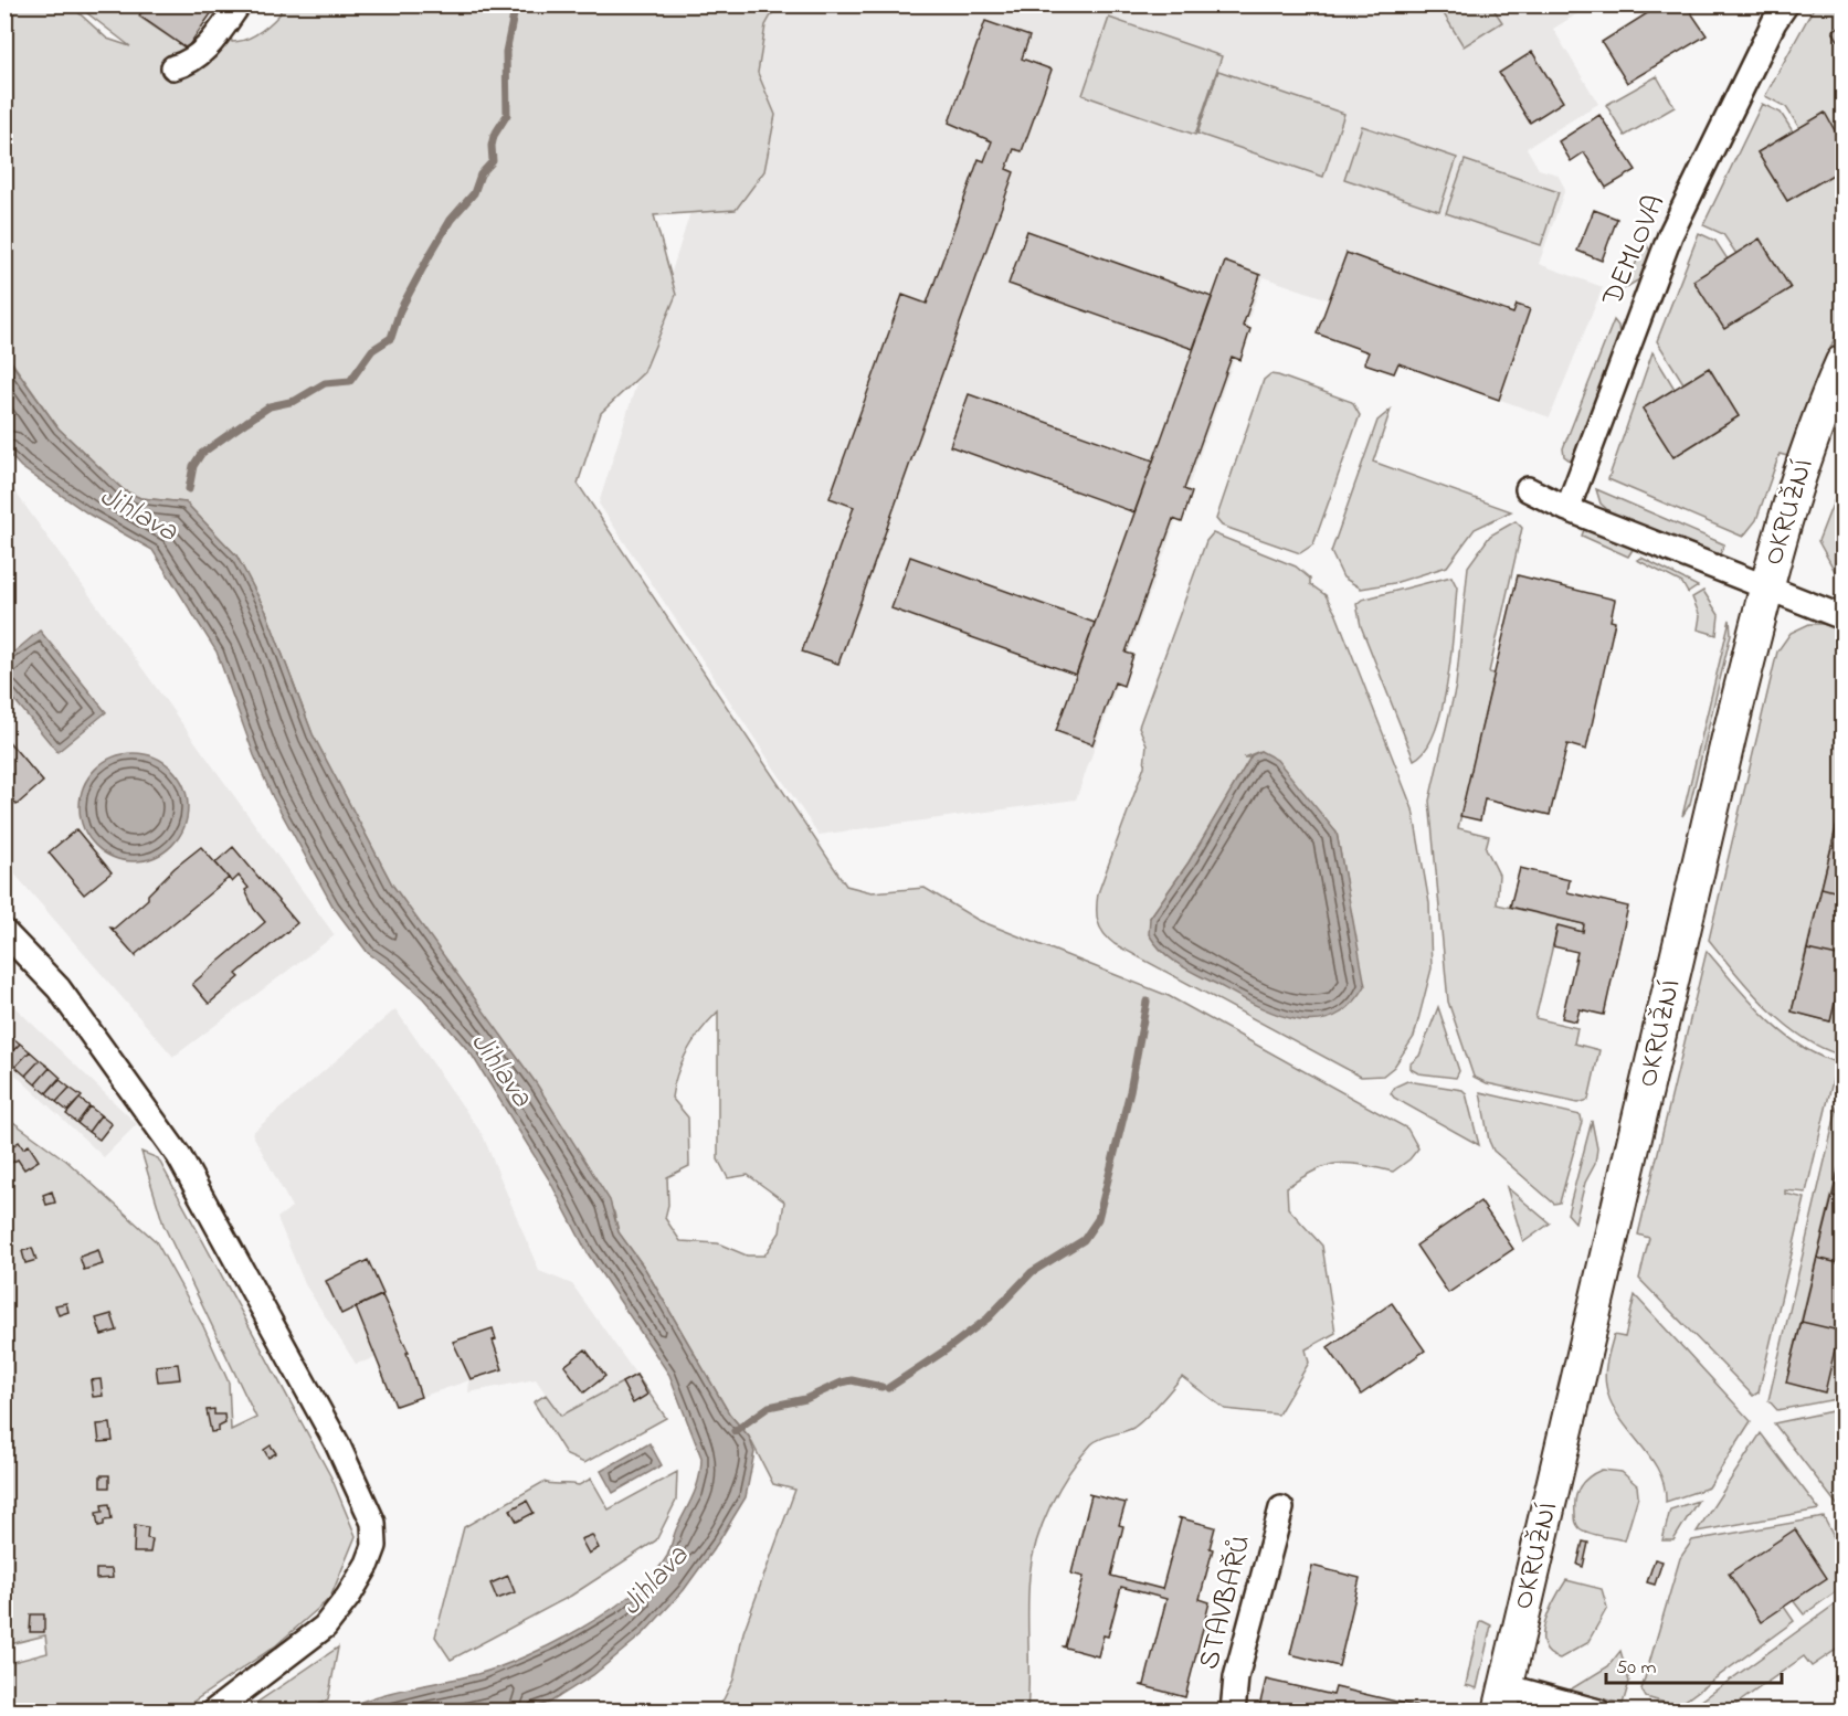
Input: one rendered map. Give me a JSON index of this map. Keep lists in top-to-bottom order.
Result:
{
  "streets": {
    "street": ["DEMLOVA", "OKRUŽNÍ", "STAVBAŘŮ"]
  },
  "water": ["Jihlava"],
  "scale_bar": "50 m"
}
